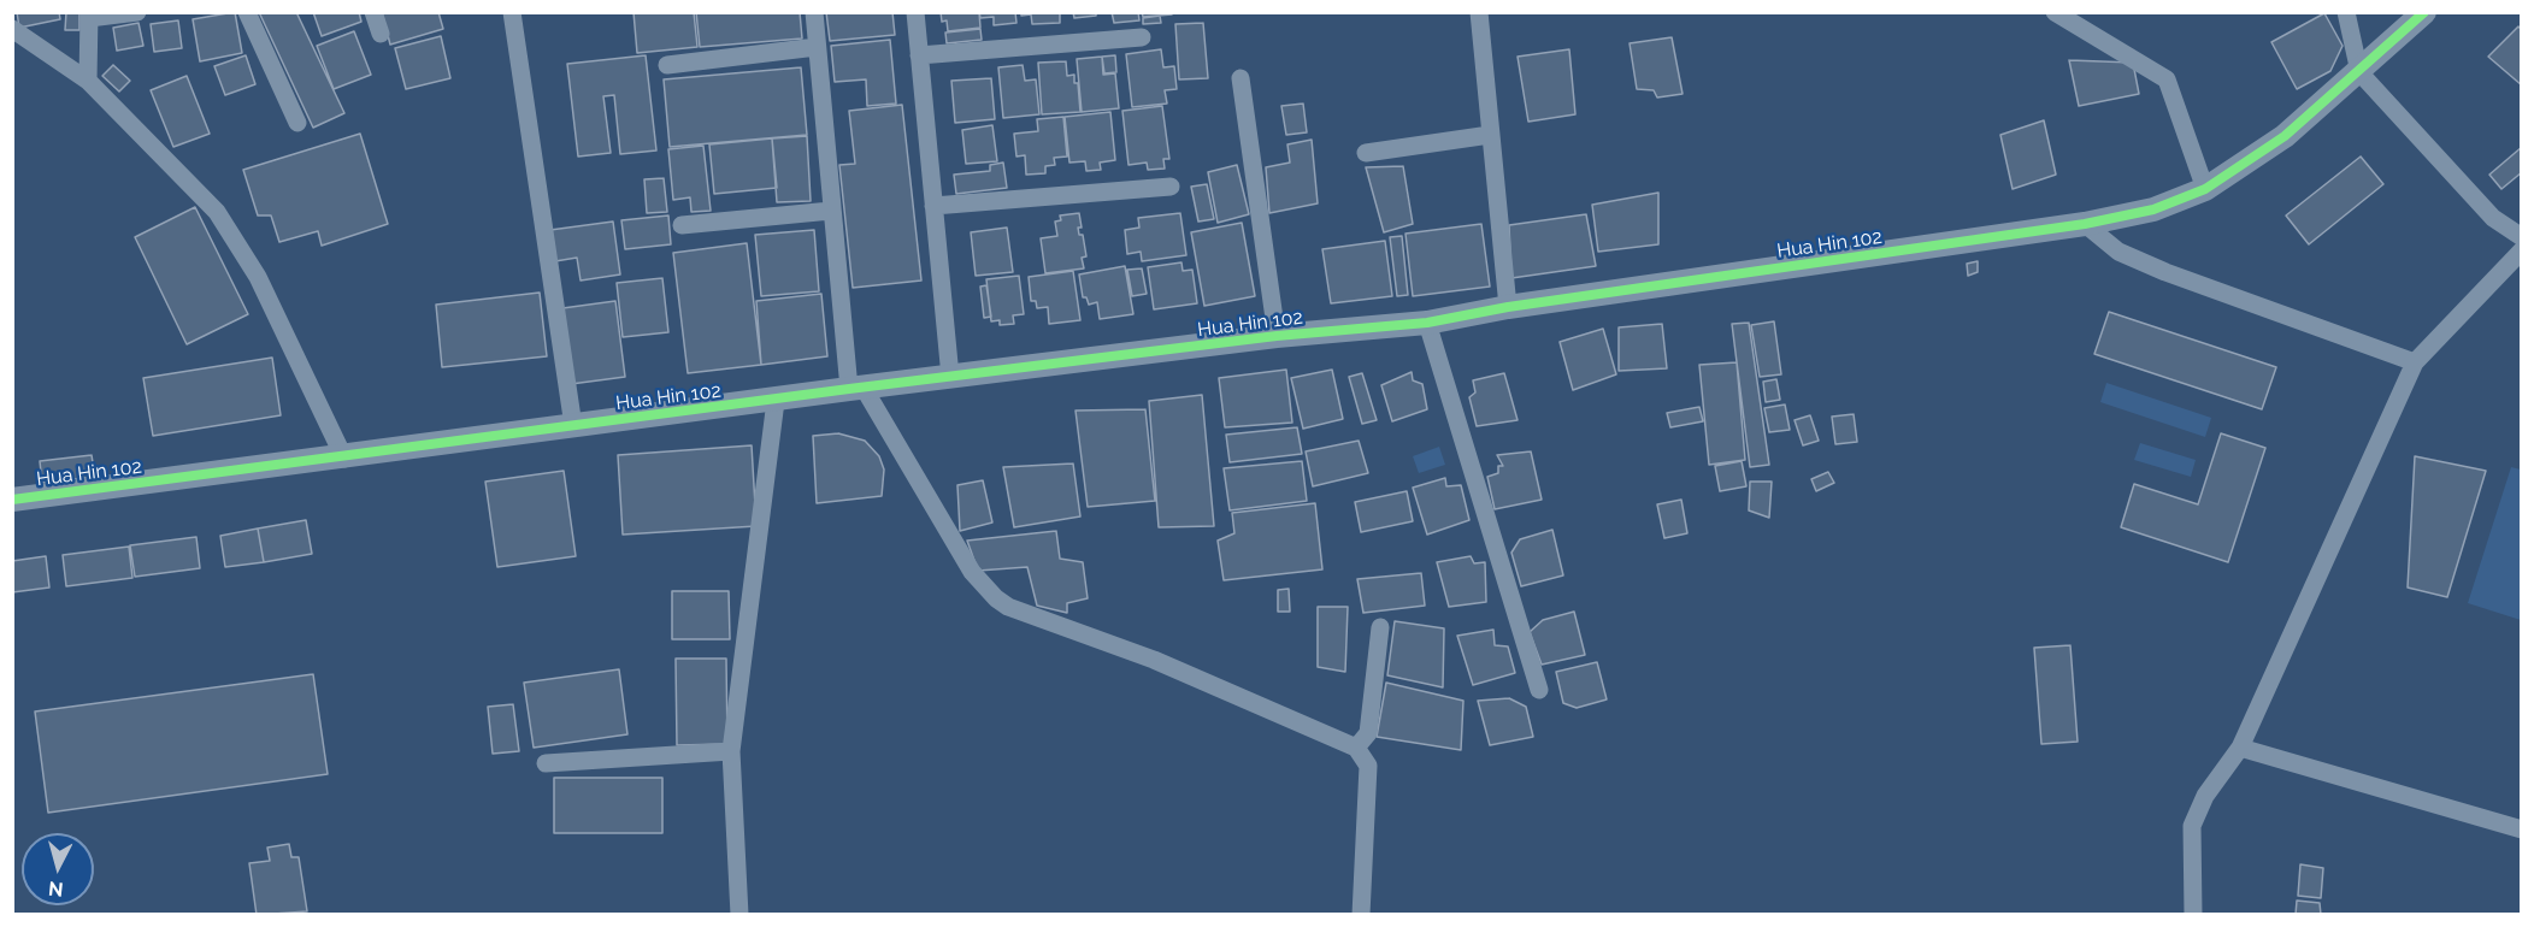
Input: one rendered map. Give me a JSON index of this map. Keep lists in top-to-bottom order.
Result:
{
  "streets": {
    "street": ["Hua Hin 102"]
  },
  "north": "bottom"
}
